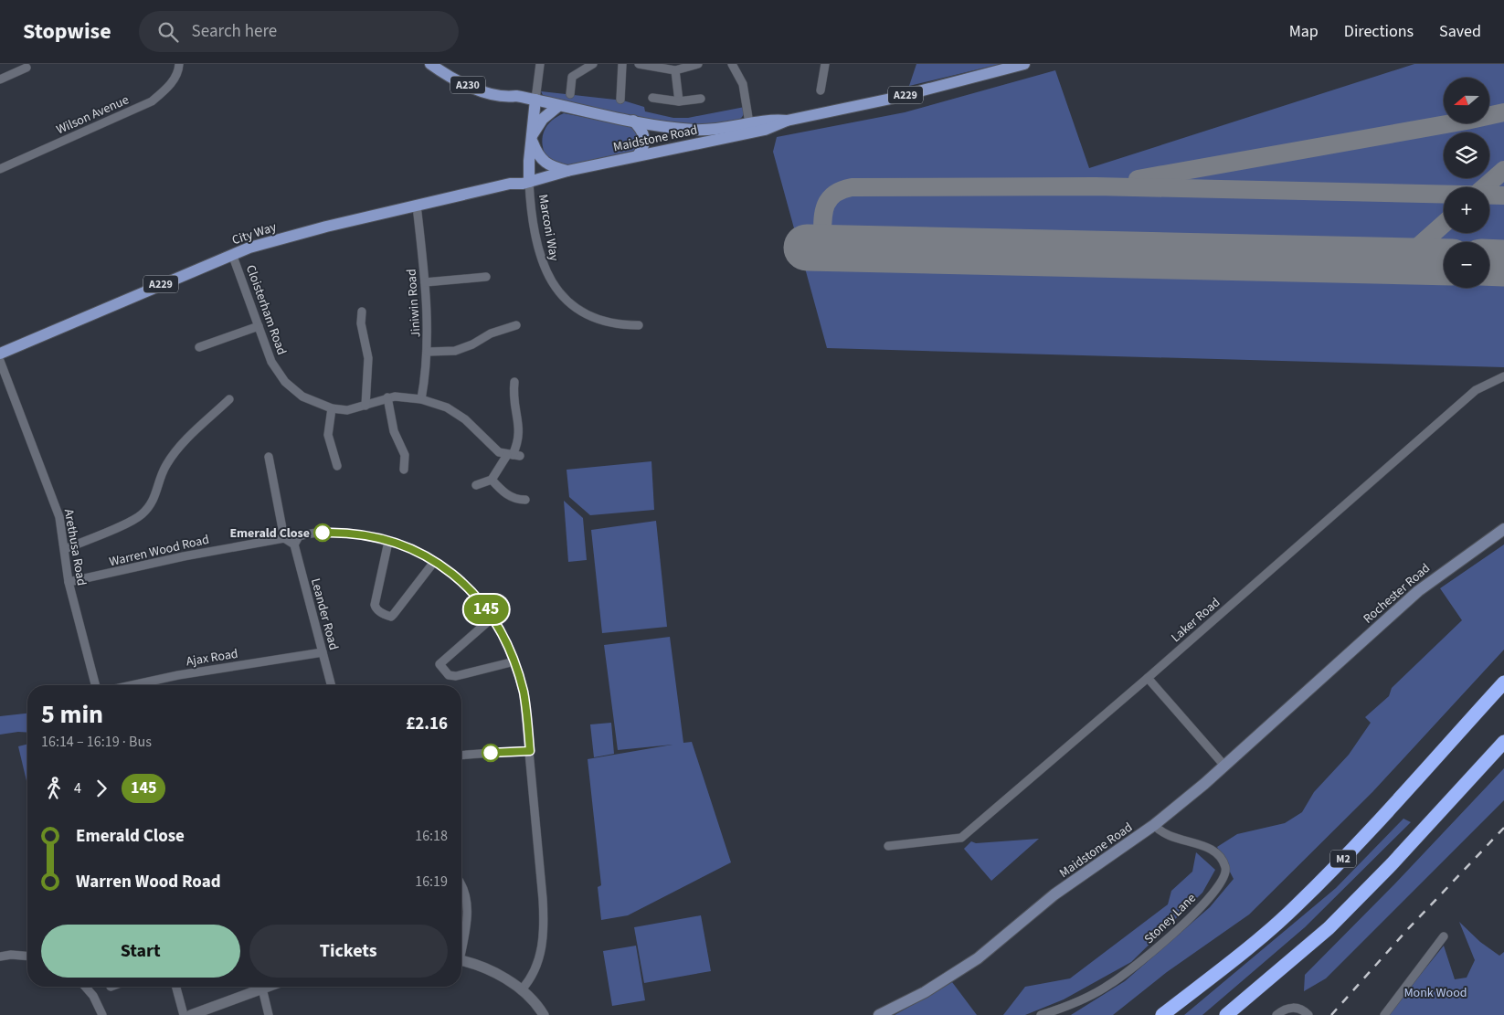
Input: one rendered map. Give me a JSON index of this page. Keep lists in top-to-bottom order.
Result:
{
  "streets": {
    "highway": ["M2"],
    "main road": [
      "A230",
      "A229",
      "Maidstone Road",
      "City Way",
      "Rochester Road"
    ],
    "street": [
      "Wilson Avenue",
      "Marconi Way",
      "Jiniwin Road",
      "Cloisterham Road",
      "Arethusa Road",
      "Warren Wood Road",
      "Leander Road",
      "Laker Road",
      "Ajax Road",
      "Stoney Lane"
    ]
  },
  "crossings": [
    ["A230", "Maidstone Road"],
    ["Maidstone Road", "Marconi Way"],
    ["Maidstone Road", "City Way"],
    ["Maidstone Road", "Rochester Road"],
    ["Maidstone Road", "Stoney Lane"],
    ["Marconi Way", "City Way"],
    ["City Way", "Jiniwin Road"],
    ["City Way", "Cloisterham Road"],
    ["Jiniwin Road", "Cloisterham Road"],
    ["Arethusa Road", "Warren Wood Road"],
    ["Leander Road", "Ajax Road"]
  ],
  "parks": ["Monk Wood"],
  "places": ["Emerald Close"],
  "lines": ["bus line 145"],
  "north": "left",
  "page": {
    "header": "Stopwise",
    "search": "Search here",
    "nav": ["Map", "Directions", "Saved"],
    "on_map": "145",
    "map_buttons": ["+", "−"],
    "heading": ["5 min", "16:14 – 16:19 · Bus", "£2.16"],
    "legs": ["4", "145"],
    "list": [
      {
        "name": "Emerald Close",
        "value": "16:18"
      },
      {
        "name": "Warren Wood Road",
        "value": "16:19"
      }
    ],
    "buttons": ["Start", "Tickets"]
  }
}
